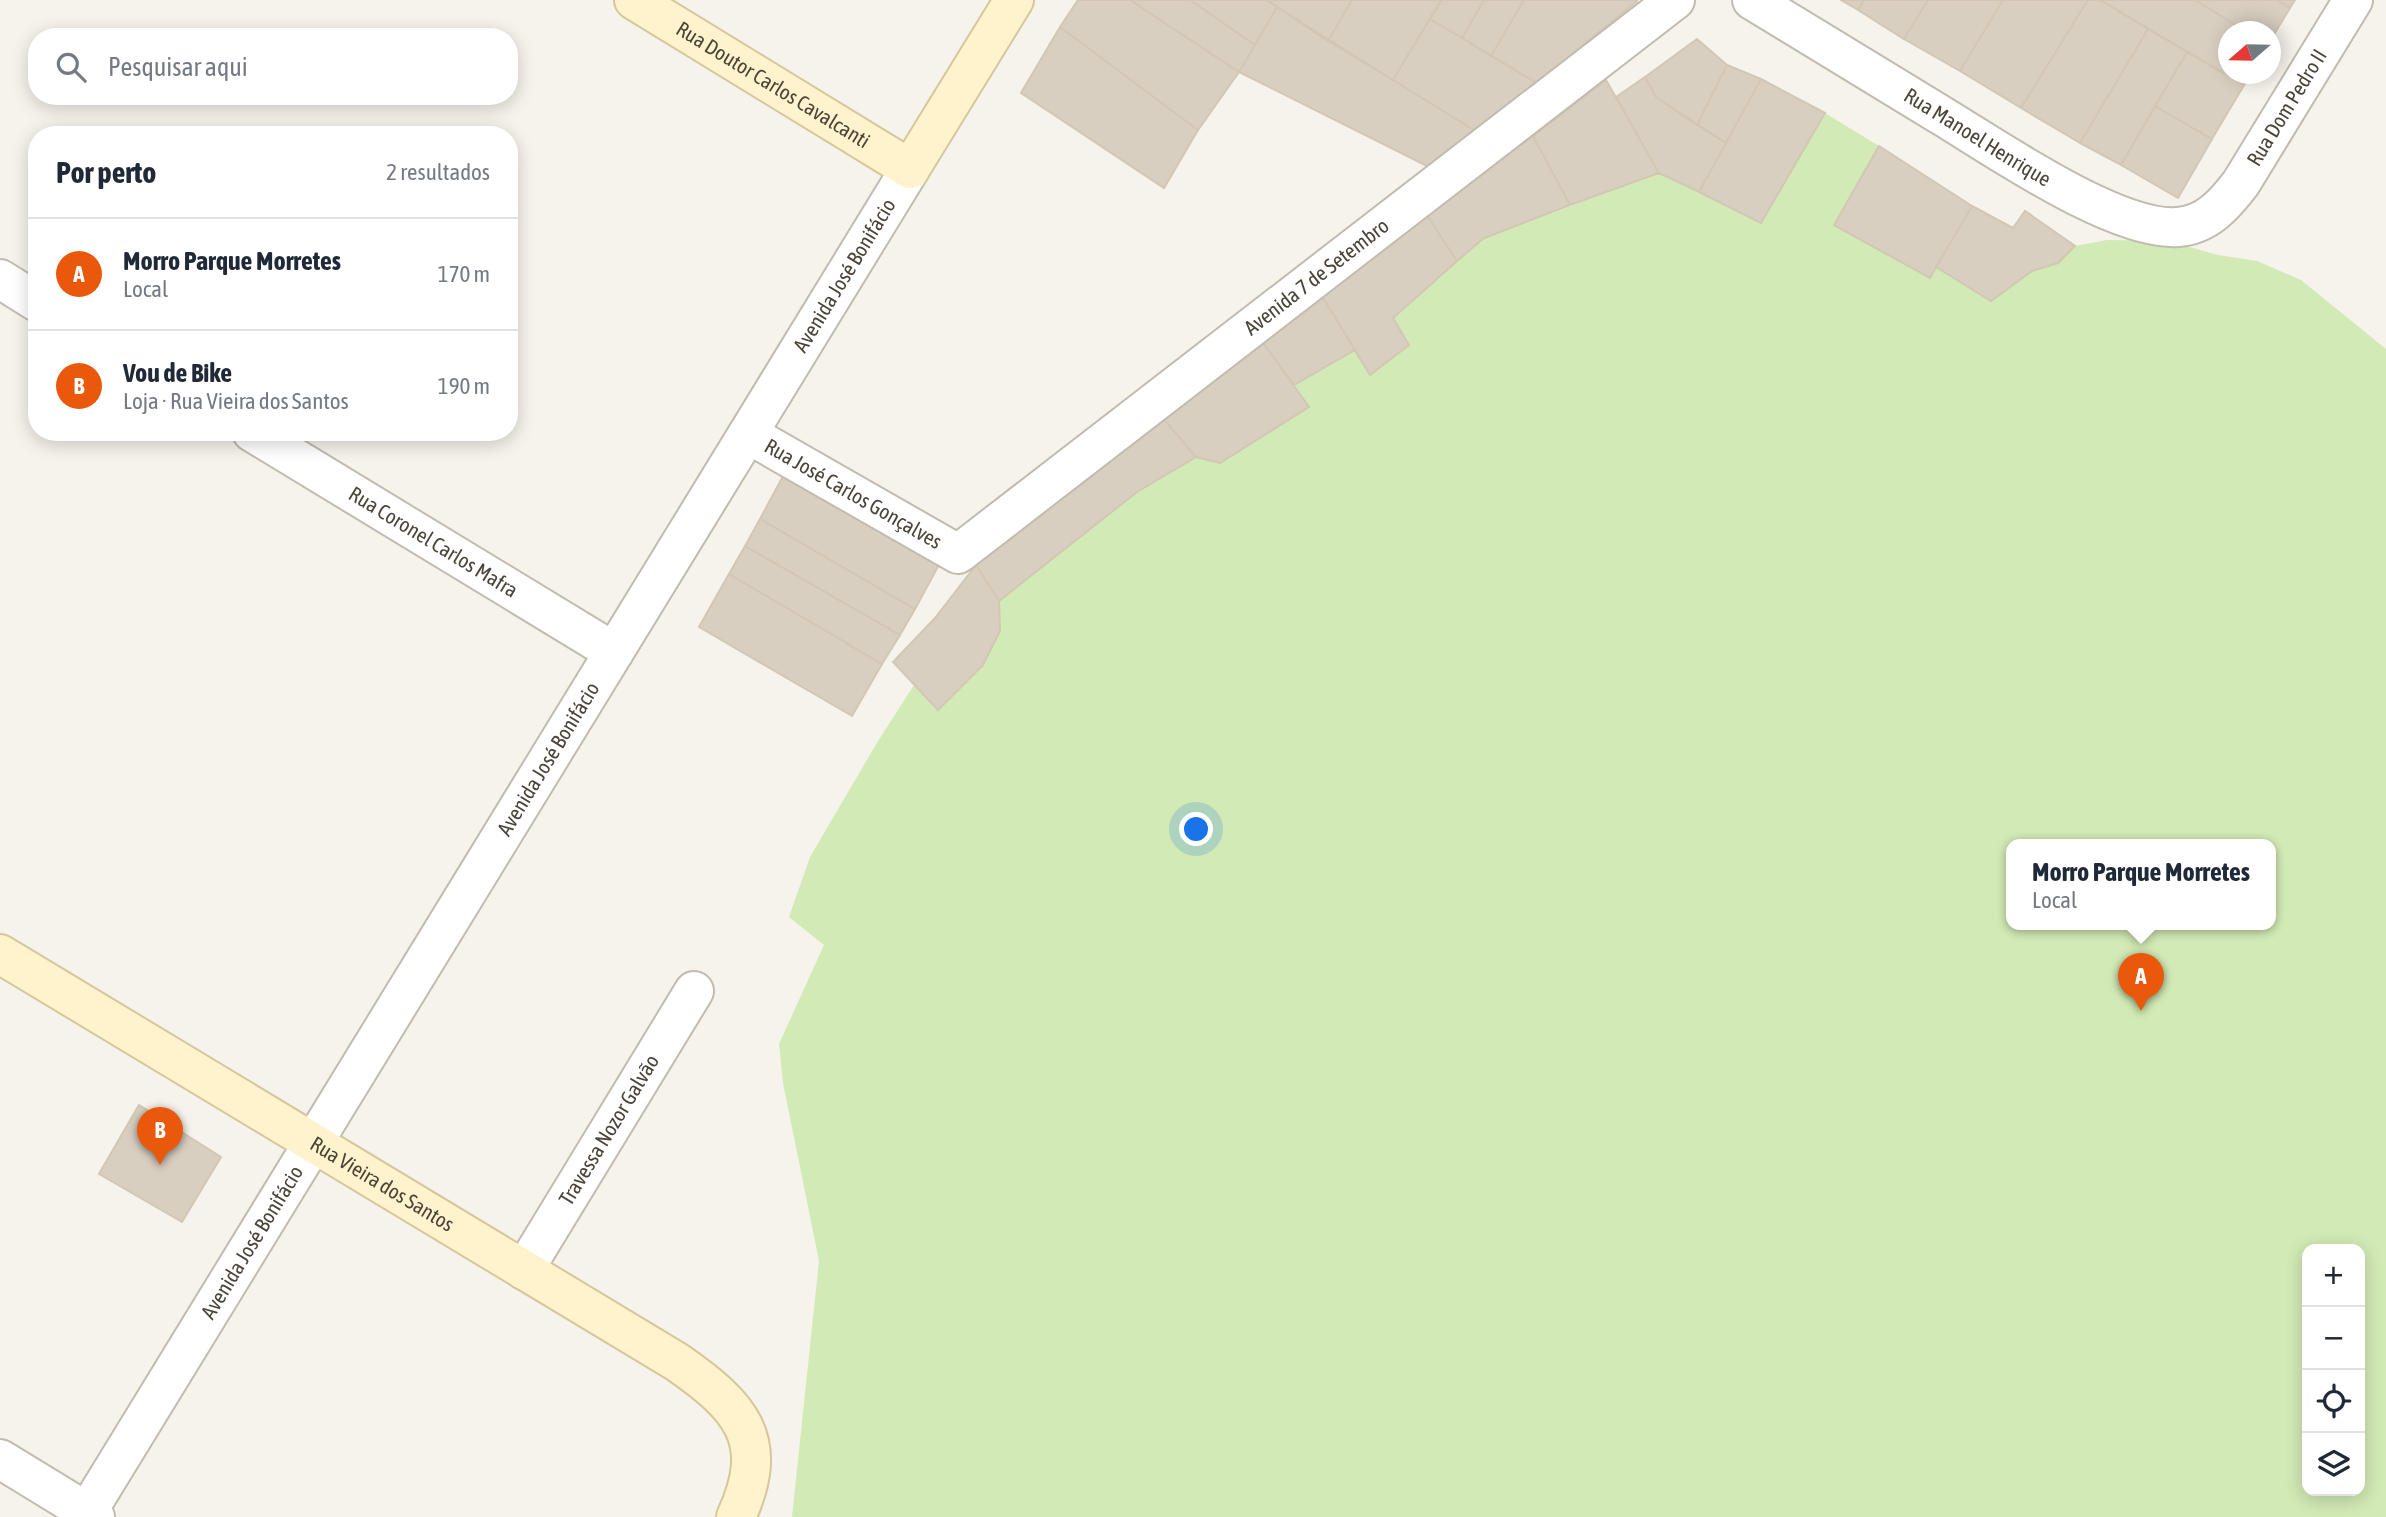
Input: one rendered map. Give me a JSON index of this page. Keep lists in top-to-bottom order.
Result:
{
  "streets": {
    "main road": ["Rua Doutor Carlos Cavalcanti", "Avenida José Bonifácio", "Rua Vieira dos Santos"],
    "street": [
      "Rua Dom Pedro II",
      "Rua Manoel Henrique",
      "Avenida 7 de Setembro",
      "Rua José Carlos Gonçalves",
      "Rua Coronel Carlos Mafra",
      "Travessa Nozor Galvão"
    ]
  },
  "crossings": [
    ["Rua Doutor Carlos Cavalcanti", "Avenida José Bonifácio"],
    ["Rua Dom Pedro II", "Rua Manoel Henrique"],
    ["Avenida José Bonifácio", "Rua José Carlos Gonçalves"],
    ["Avenida José Bonifácio", "Rua Coronel Carlos Mafra"],
    ["Avenida José Bonifácio", "Rua Vieira dos Santos"],
    ["Avenida 7 de Setembro", "Rua José Carlos Gonçalves"],
    ["Travessa Nozor Galvão", "Rua Vieira dos Santos"]
  ],
  "north": "left",
  "page": {
    "search": "Pesquisar aqui",
    "heading": ["Por perto", "2 resultados"],
    "list": [
      {
        "mark": "A",
        "name": "Morro Parque Morretes",
        "note": "Local",
        "value": "170 m"
      },
      {
        "mark": "B",
        "name": "Vou de Bike",
        "note": "Loja · Rua Vieira dos Santos",
        "value": "190 m"
      }
    ],
    "popup": ["Morro Parque Morretes", "Local"],
    "pins": ["A", "B"],
    "map_buttons": ["+", "−"]
  }
}
